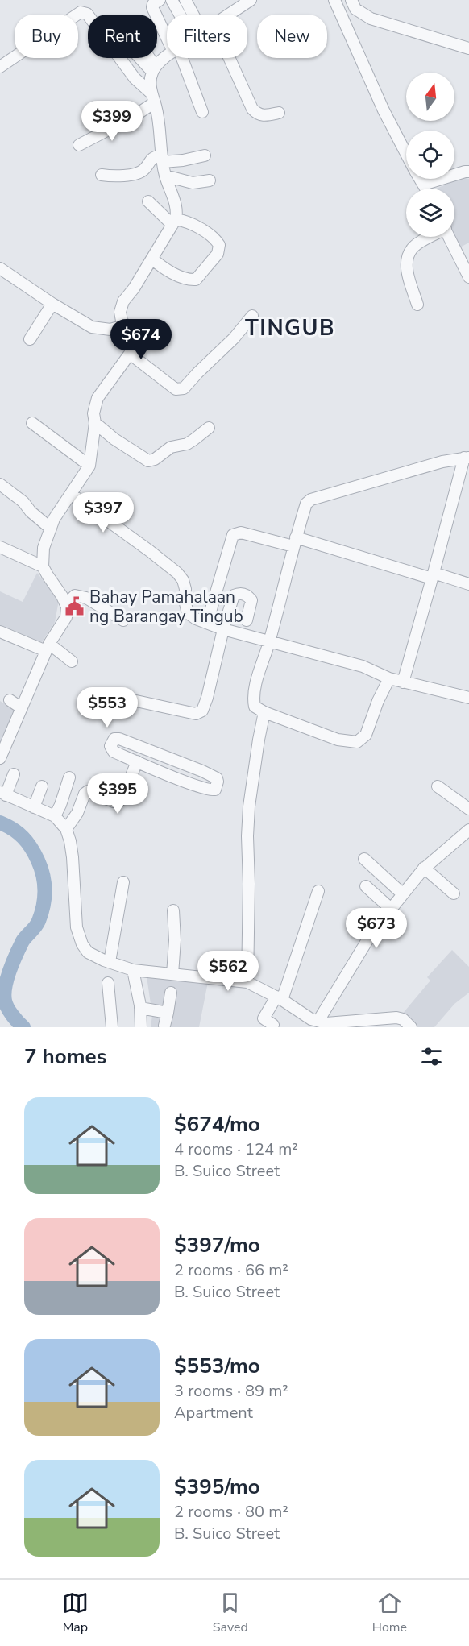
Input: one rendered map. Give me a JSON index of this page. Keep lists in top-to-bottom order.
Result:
{
  "districts": ["TINGUB"],
  "places": {
    "public building": ["Bahay Pamahalaan ng Barangay Tingub"]
  },
  "north": "top",
  "page": {
    "chip": [
      "Buy",
      "Rent",
      "Filters",
      "New"
    ],
    "price": [
      "$399",
      "$674",
      "$397",
      "$553",
      "$395",
      "$673",
      "$562"
    ],
    "heading": "7 homes",
    "list": [
      {
        "name": "$674/mo",
        "note": "4 rooms · 124 m² · B. Suico Street"
      },
      {
        "name": "$397/mo",
        "note": "2 rooms · 66 m² · B. Suico Street"
      },
      {
        "name": "$553/mo",
        "note": "3 rooms · 89 m² · Apartment"
      },
      {
        "name": "$395/mo",
        "note": "2 rooms · 80 m² · B. Suico Street"
      }
    ],
    "tabs": ["Map", "Saved", "Home"]
  }
}
